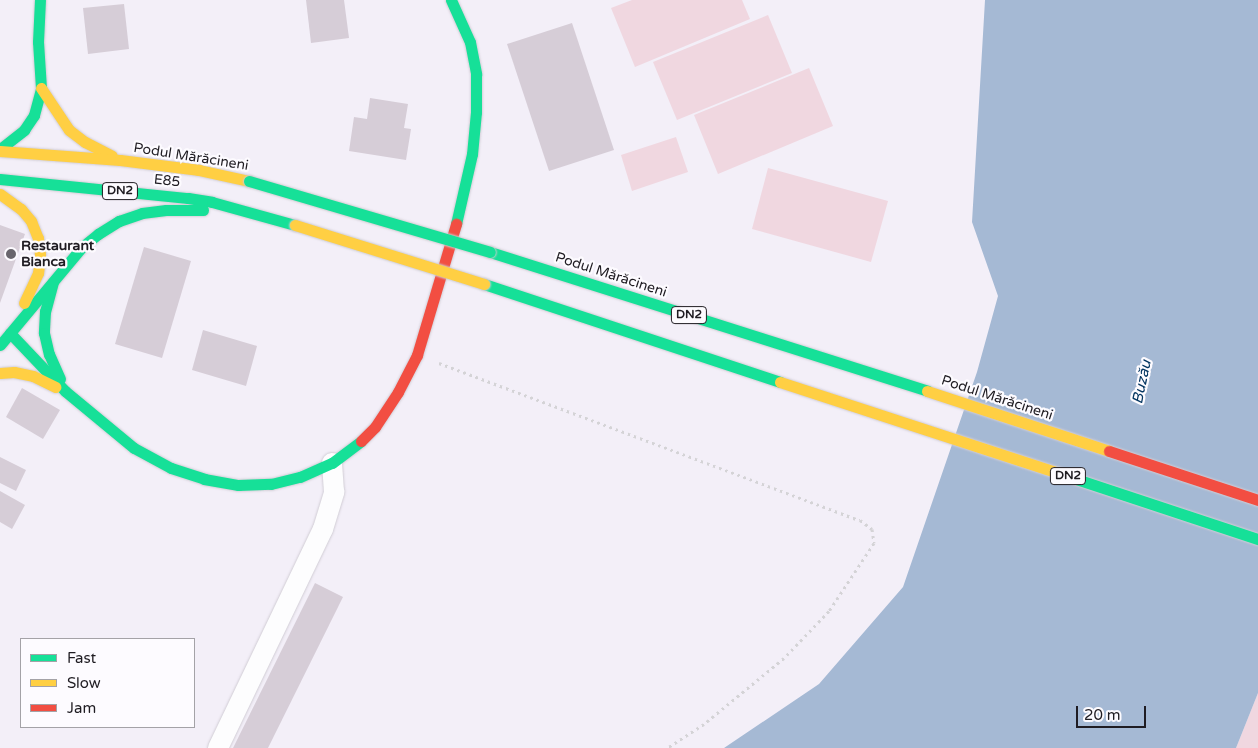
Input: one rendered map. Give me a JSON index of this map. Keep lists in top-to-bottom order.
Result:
{
  "streets": {
    "main road": ["Podul Mărăcineni", "E85", "DN2"]
  },
  "crossings": [
    ["Podul Mărăcineni", "DN2"],
    ["E85", "DN2"]
  ],
  "water": ["Buzău"],
  "places": ["Restaurant Bianca"],
  "legend": ["Fast", "Slow", "Jam"],
  "scale_bar": "20 m"
}
